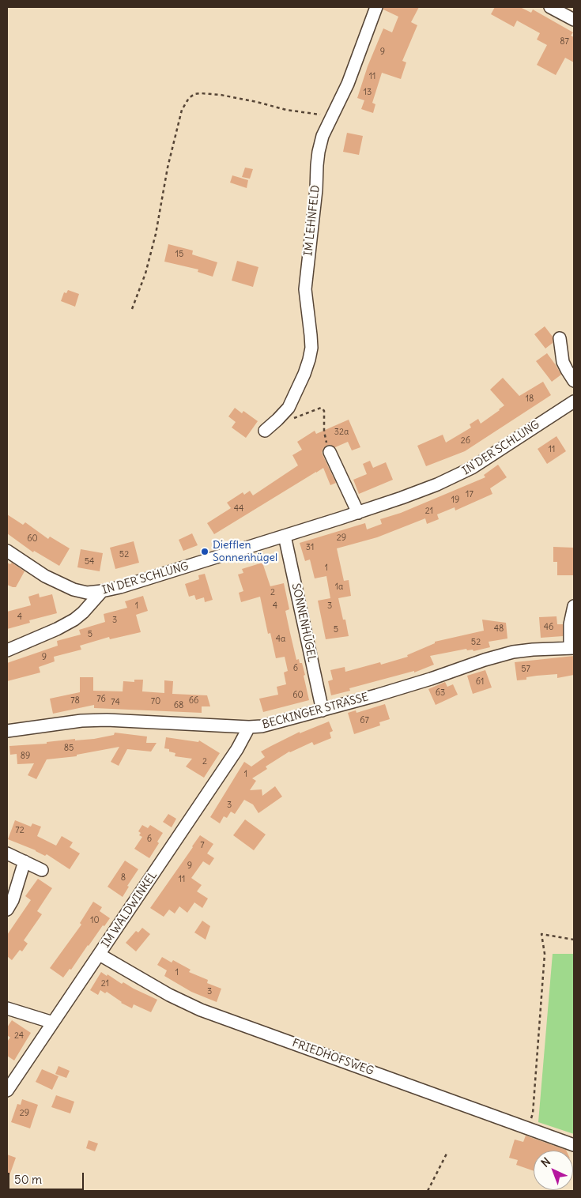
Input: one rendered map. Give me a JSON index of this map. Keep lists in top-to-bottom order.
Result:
{
  "streets": {
    "street": [
      "IM LEHNFELD",
      "IN DER SCHLUNG",
      "SONNENHÜGEL",
      "BECKINGER STRASSE",
      "IM WALDWINKEL",
      "FRIEDHOFSWEG"
    ]
  },
  "crossings": [
    ["IN DER SCHLUNG", "SONNENHÜGEL"],
    ["SONNENHÜGEL", "BECKINGER STRASSE"],
    ["BECKINGER STRASSE", "IM WALDWINKEL"],
    ["IM WALDWINKEL", "FRIEDHOFSWEG"]
  ],
  "places": ["Diefflen Sonnenhügel"],
  "house_numbers": [
    "87",
    "9",
    "11",
    "13",
    "15",
    "18",
    "32a",
    "26",
    "11",
    "17",
    "19",
    "44",
    "21",
    "29",
    "60",
    "31",
    "52",
    "54",
    "1",
    "1a",
    "2",
    "1",
    "4",
    "3",
    "4",
    "3",
    "46",
    "48",
    "5",
    "5",
    "4a",
    "52",
    "9",
    "6",
    "57",
    "61",
    "63",
    "60",
    "76",
    "78",
    "66",
    "70",
    "74",
    "68",
    "67",
    "85",
    "89",
    "2",
    "1",
    "3",
    "72",
    "6",
    "7",
    "9",
    "8",
    "11",
    "10",
    "1",
    "21",
    "3",
    "24",
    "29"
  ],
  "scale_bar": "50 m",
  "north": "top left"
}
